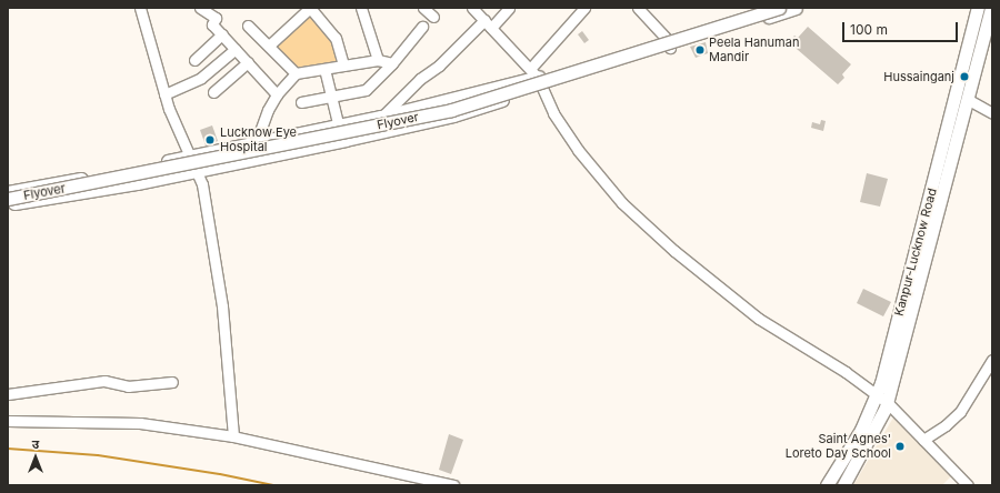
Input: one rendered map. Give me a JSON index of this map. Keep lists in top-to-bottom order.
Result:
{
  "streets": {
    "main road": ["Flyover", "Kanpur-Lucknow Road"]
  },
  "places": [
    "Peela Hanuman Mandir",
    "Hussainganj",
    "Lucknow Eye Hospital",
    "Saint Agnes' Loreto Day School"
  ],
  "scale_bar": "100 m",
  "north": "top"
}
